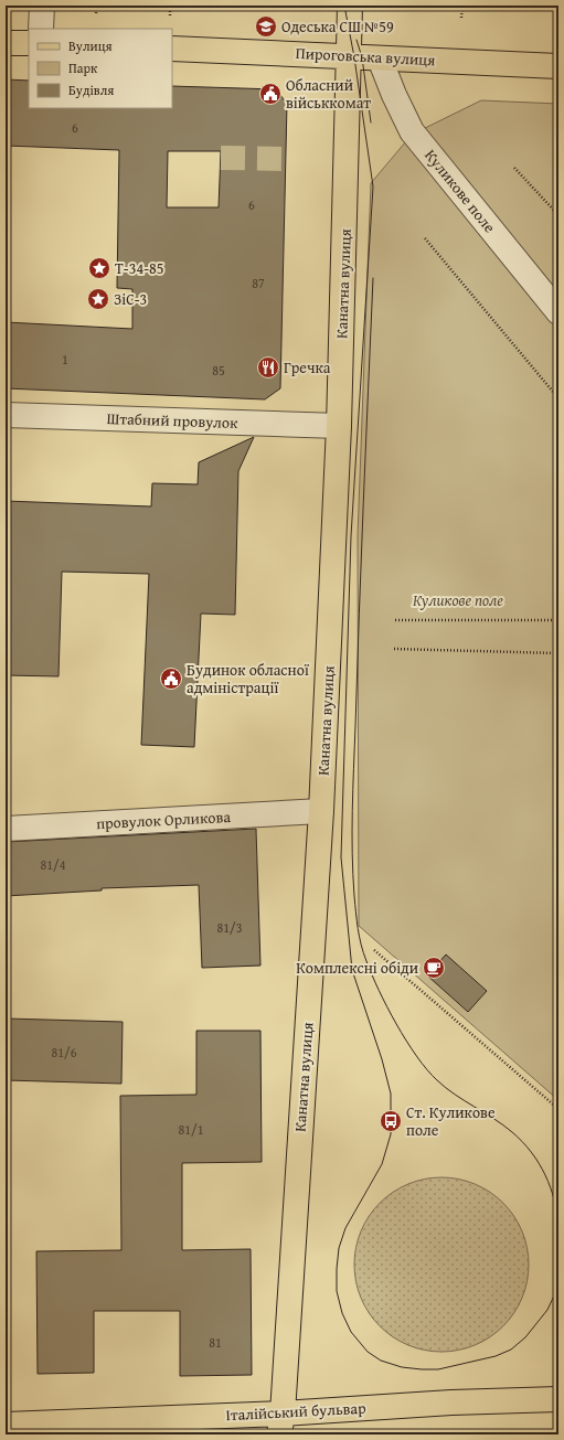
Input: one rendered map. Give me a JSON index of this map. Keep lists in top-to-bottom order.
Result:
{
  "streets": {
    "main road": ["Пироговська вулиця", "Канатна вулиця", "Італійський бульвар"],
    "street": ["Куликове поле", "Штабний провулок", "провулок Орликова"]
  },
  "crossings": [
    ["Пироговська вулиця", "Куликове поле"],
    ["Пироговська вулиця", "Канатна вулиця"],
    ["Канатна вулиця", "Штабний провулок"],
    ["Канатна вулиця", "провулок Орликова"],
    ["Канатна вулиця", "Італійський бульвар"]
  ],
  "parks": ["Куликове поле"],
  "places": {
    "school or university": ["Одеська CШ №59"],
    "public building": ["Обласний військкомат", "Будинок обласної адміністрації"],
    "place": ["Т-34-85", "ЗіС-3"],
    "restaurant": ["Гречка"],
    "cafe": ["Комплексні обіди"],
    "bus stop": ["Ст. Куликове поле"]
  },
  "house_numbers": [
    "6",
    "6",
    "87",
    "1",
    "85",
    "81/4",
    "81/3",
    "81/6",
    "81/1",
    "81"
  ],
  "legend": ["Вулиця", "Парк", "Будівля"]
}
